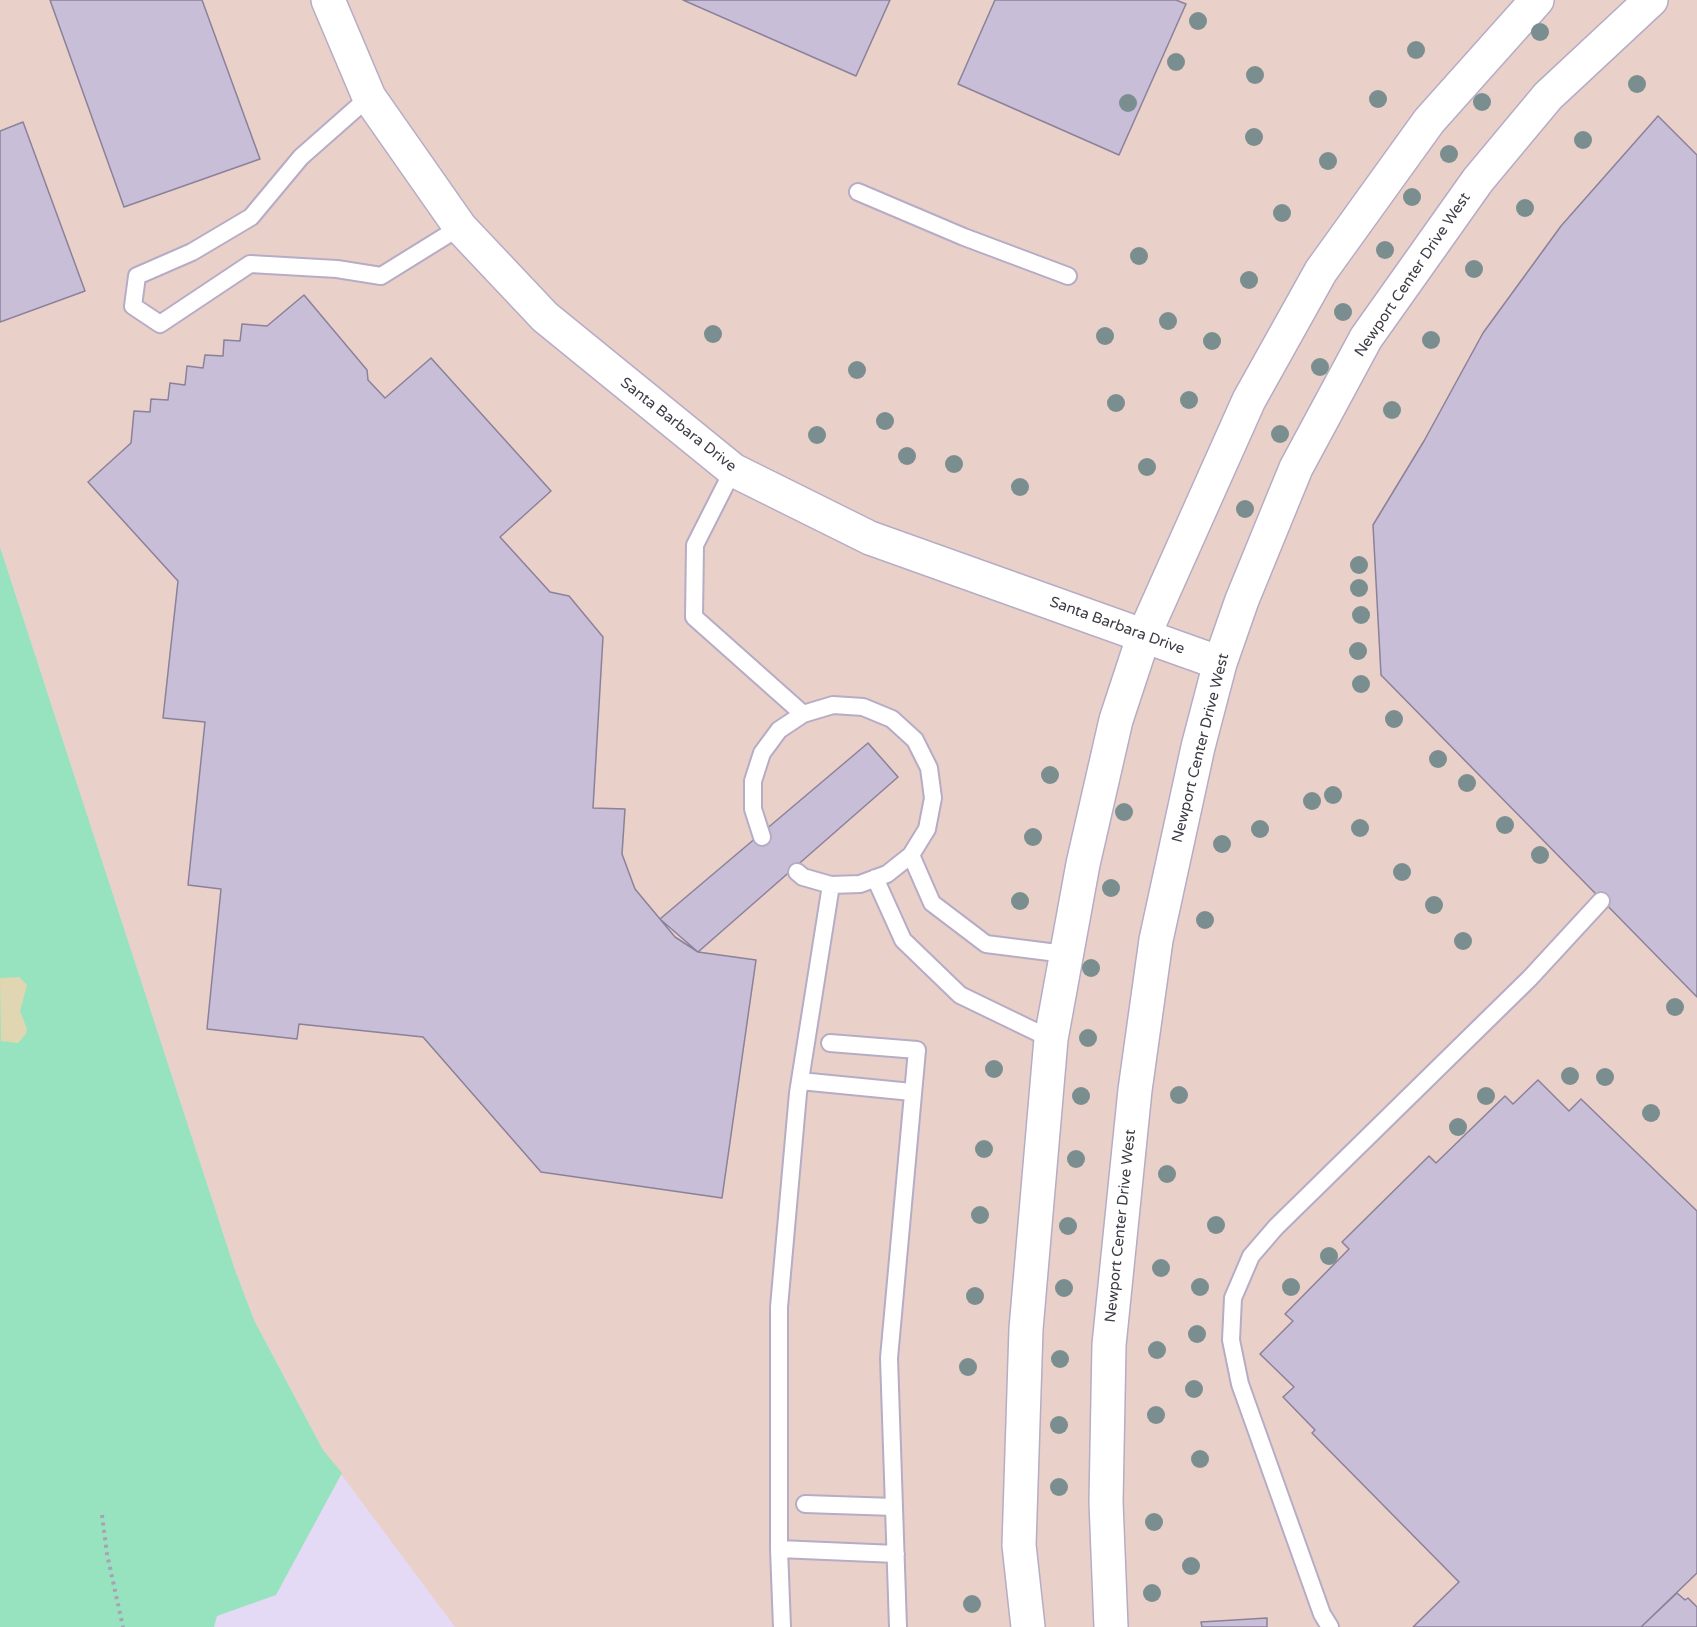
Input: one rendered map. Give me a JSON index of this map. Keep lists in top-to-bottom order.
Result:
{
  "streets": {
    "main road": ["Newport Center Drive West", "Santa Barbara Drive"]
  },
  "crossings": [
    ["Newport Center Drive West", "Santa Barbara Drive"]
  ]
}
